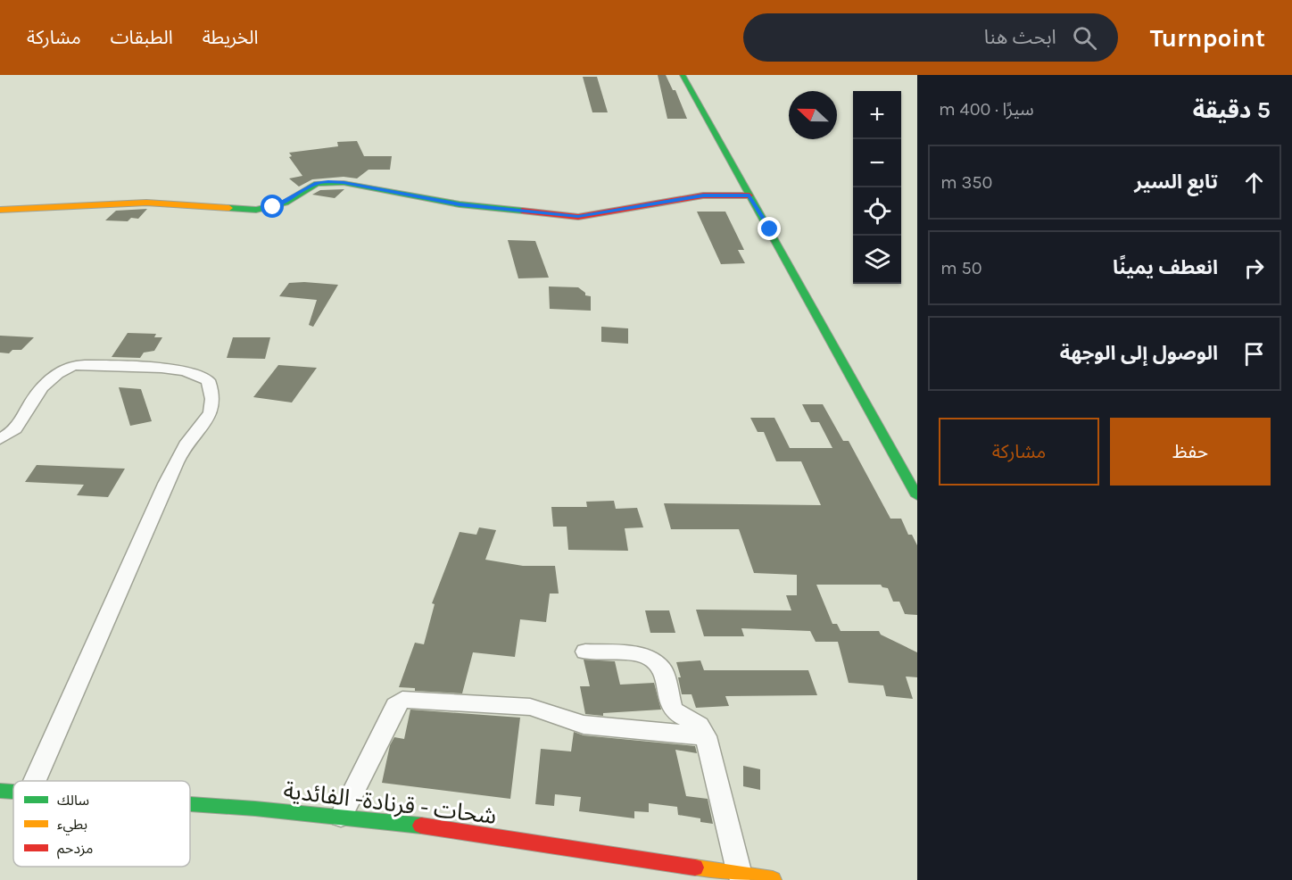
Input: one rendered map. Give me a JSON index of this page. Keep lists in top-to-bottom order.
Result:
{
  "streets": {
    "main road": ["شحات - قرنادة- الفائدية"]
  },
  "legend": ["سالك", "بطيء", "مزدحم"],
  "north": "left",
  "page": {
    "header": "Turnpoint",
    "search": "ابحث هنا",
    "nav": ["الخريطة", "الطبقات", "مشاركة"],
    "heading": ["5 دقيقة", "سيرًا · 400 m"],
    "map_buttons": ["+", "−"],
    "list": [
      ["تابع السير", "350 m"],
      ["انعطف يمينًا", "50 m"],
      "الوصول إلى الوجهة"
    ],
    "buttons": ["حفظ", "مشاركة"]
  }
}
